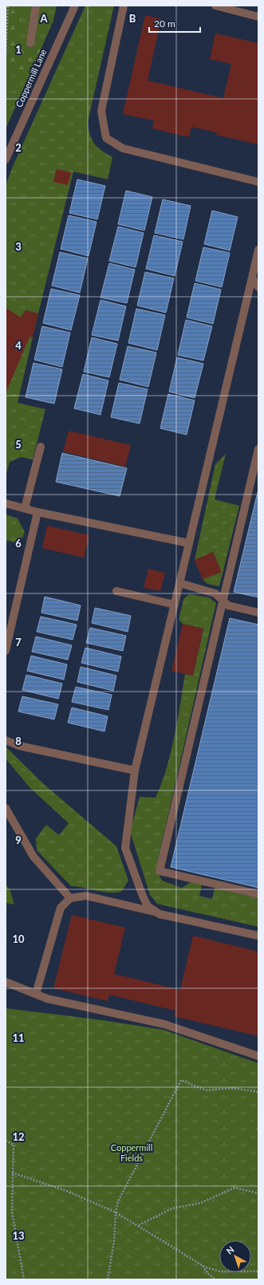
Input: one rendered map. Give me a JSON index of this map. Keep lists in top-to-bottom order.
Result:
{
  "streets": {
    "street": ["Coppermill Lane"]
  },
  "parks": ["Coppermill Fields"],
  "scale_bar": "20 m",
  "north": "top left",
  "grid": {
    "columns": ["A", "B"],
    "rows": [
      "1",
      "2",
      "3",
      "4",
      "5",
      "6",
      "7",
      "8",
      "9",
      "10",
      "11",
      "12",
      "13"
    ]
  }
}
